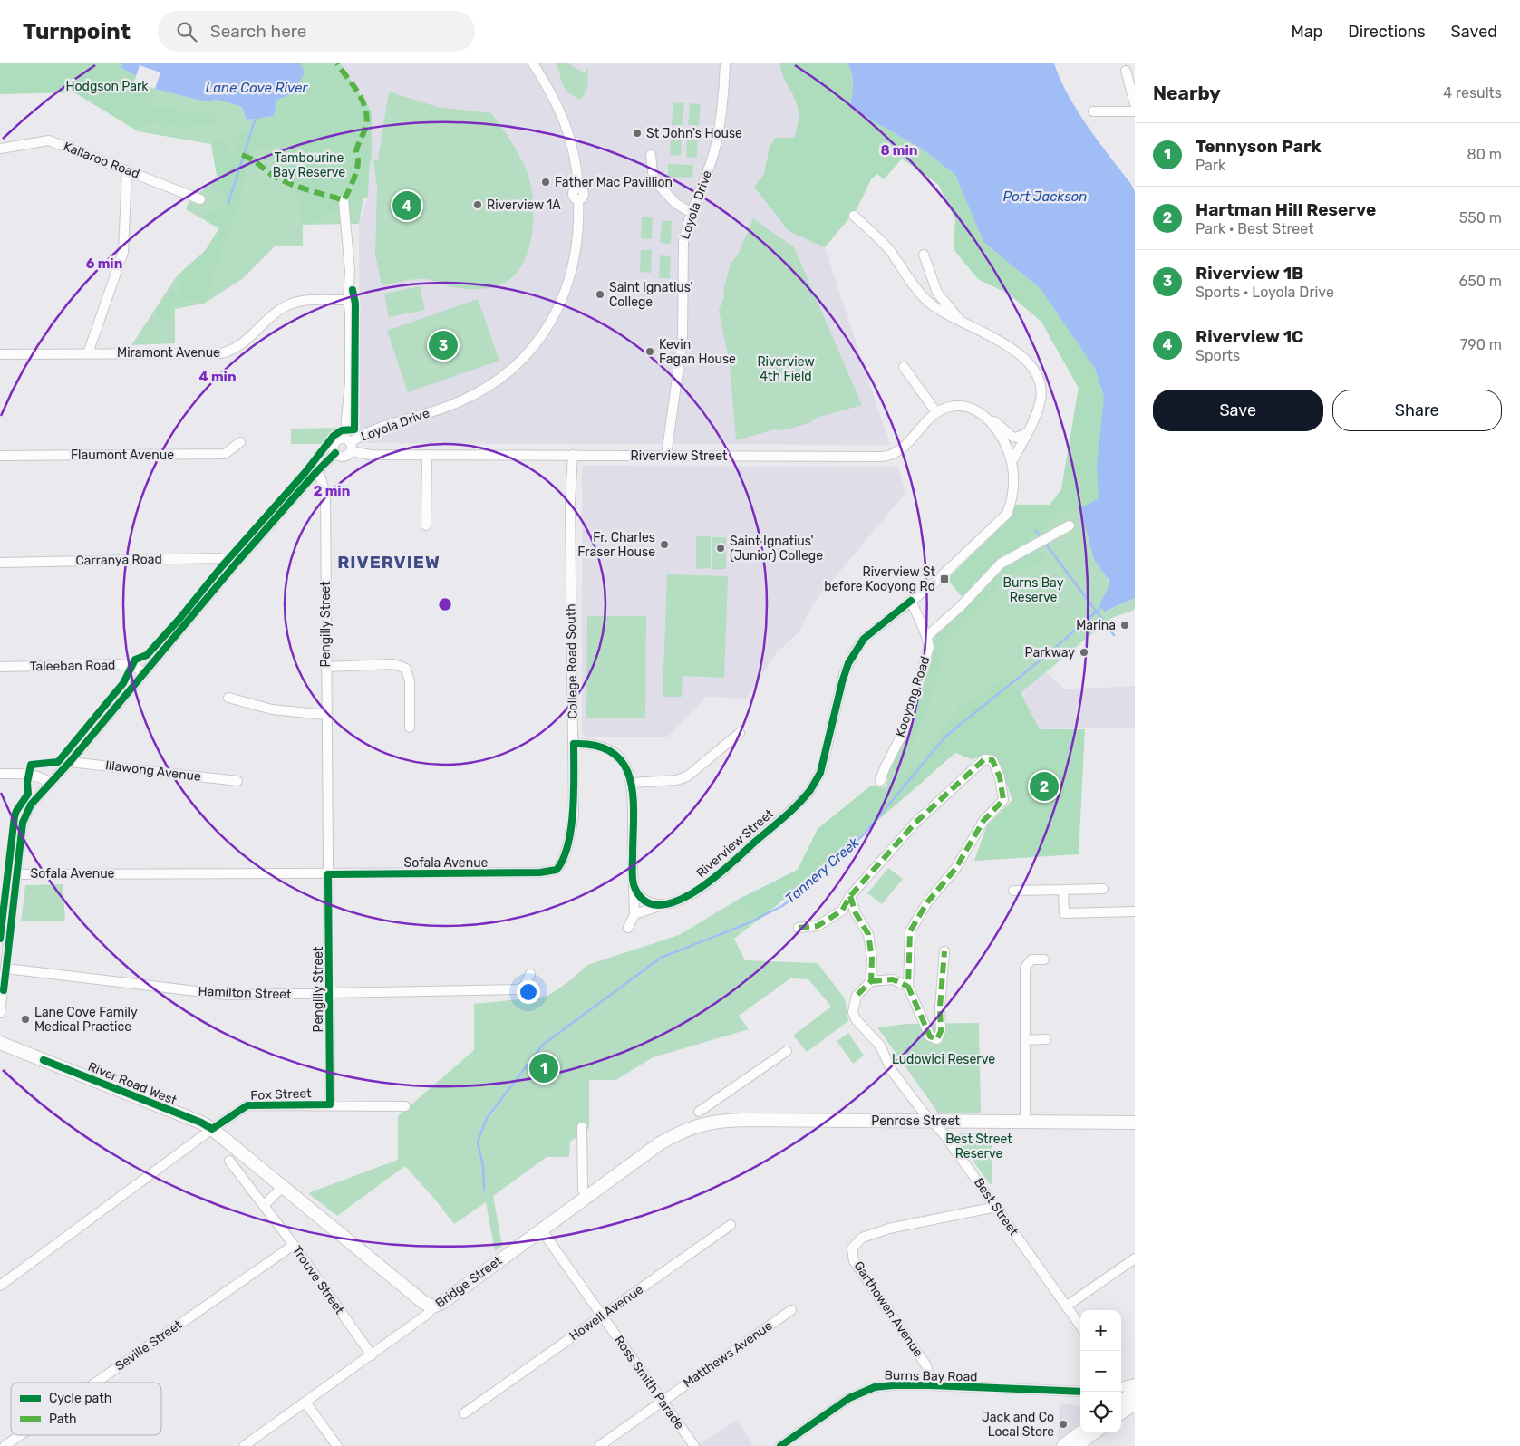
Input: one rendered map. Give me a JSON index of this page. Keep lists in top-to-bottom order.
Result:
{
  "streets": {
    "main road": ["River Road West", "Penrose Street", "Bridge Street"],
    "street": [
      "Kallaroo Road",
      "Loyola Drive",
      "Miramont Avenue",
      "Flaumont Avenue",
      "Riverview Street",
      "Carranya Road",
      "Pengilly Street",
      "College Road South",
      "Taleeban Road",
      "Kooyong Road",
      "Illawong Avenue",
      "Sofala Avenue",
      "Hamilton Street",
      "Fox Street",
      "Best Street",
      "Trouve Street",
      "Garthowen Avenue",
      "Howell Avenue",
      "Seville Street",
      "Matthews Avenue",
      "Burns Bay Road",
      "Ross Smith Parade"
    ]
  },
  "crossings": [
    ["Loyola Drive", "Riverview Street"],
    ["Riverview Street", "College Road South"],
    ["Riverview Street", "Kooyong Road"],
    ["Pengilly Street", "Sofala Avenue"],
    ["Pengilly Street", "Hamilton Street"],
    ["Pengilly Street", "Fox Street"],
    ["College Road South", "Sofala Avenue"],
    ["River Road West", "Fox Street"],
    ["River Road West", "Bridge Street"],
    ["Penrose Street", "Best Street"],
    ["Penrose Street", "Bridge Street"],
    ["Best Street", "Garthowen Avenue"],
    ["Trouve Street", "Bridge Street"],
    ["Trouve Street", "Seville Street"],
    ["Bridge Street", "Ross Smith Parade"],
    ["Garthowen Avenue", "Burns Bay Road"],
    ["Howell Avenue", "Ross Smith Parade"],
    ["Matthews Avenue", "Ross Smith Parade"]
  ],
  "districts": ["RIVERVIEW"],
  "water": ["Lane Cove River", "Port Jackson", "Tannery Creek"],
  "parks": [
    "Hodgson Park",
    "Tambourine Bay Reserve",
    "Riverview 4th Field",
    "Burns Bay Reserve",
    "Ludowici Reserve",
    "Best Street Reserve"
  ],
  "places": {
    "other": [
      "St John's House",
      "Father Mac Pavillion",
      "Riverview 1A",
      "Saint Ignatius' College",
      "Kevin Fagan House",
      "Fr. Charles Fraser House",
      "Saint Ignatius' (Junior) College",
      "Marina",
      "Parkway",
      "Lane Cove Family Medical Practice",
      "Jack and Co Local Store"
    ],
    "transit": ["Riverview St before Kooyong Rd"]
  },
  "legend": ["Cycle path", "Path"],
  "page": {
    "header": "Turnpoint",
    "search": "Search here",
    "nav": ["Map", "Directions", "Saved"],
    "heading": ["Nearby", "4 results"],
    "list": [
      {
        "mark": "1",
        "name": "Tennyson Park",
        "note": "Park",
        "value": "80 m"
      },
      {
        "mark": "2",
        "name": "Hartman Hill Reserve",
        "note": "Park · Best Street",
        "value": "550 m"
      },
      {
        "mark": "3",
        "name": "Riverview 1B",
        "note": "Sports · Loyola Drive",
        "value": "650 m"
      },
      {
        "mark": "4",
        "name": "Riverview 1C",
        "note": "Sports",
        "value": "790 m"
      }
    ],
    "pins": [
      "4",
      "3",
      "2",
      "1"
    ],
    "buttons": ["Save", "Share"],
    "map_buttons": ["+", "−"]
  },
  "rings": [
    "8 min",
    "6 min",
    "4 min",
    "2 min"
  ]
}
